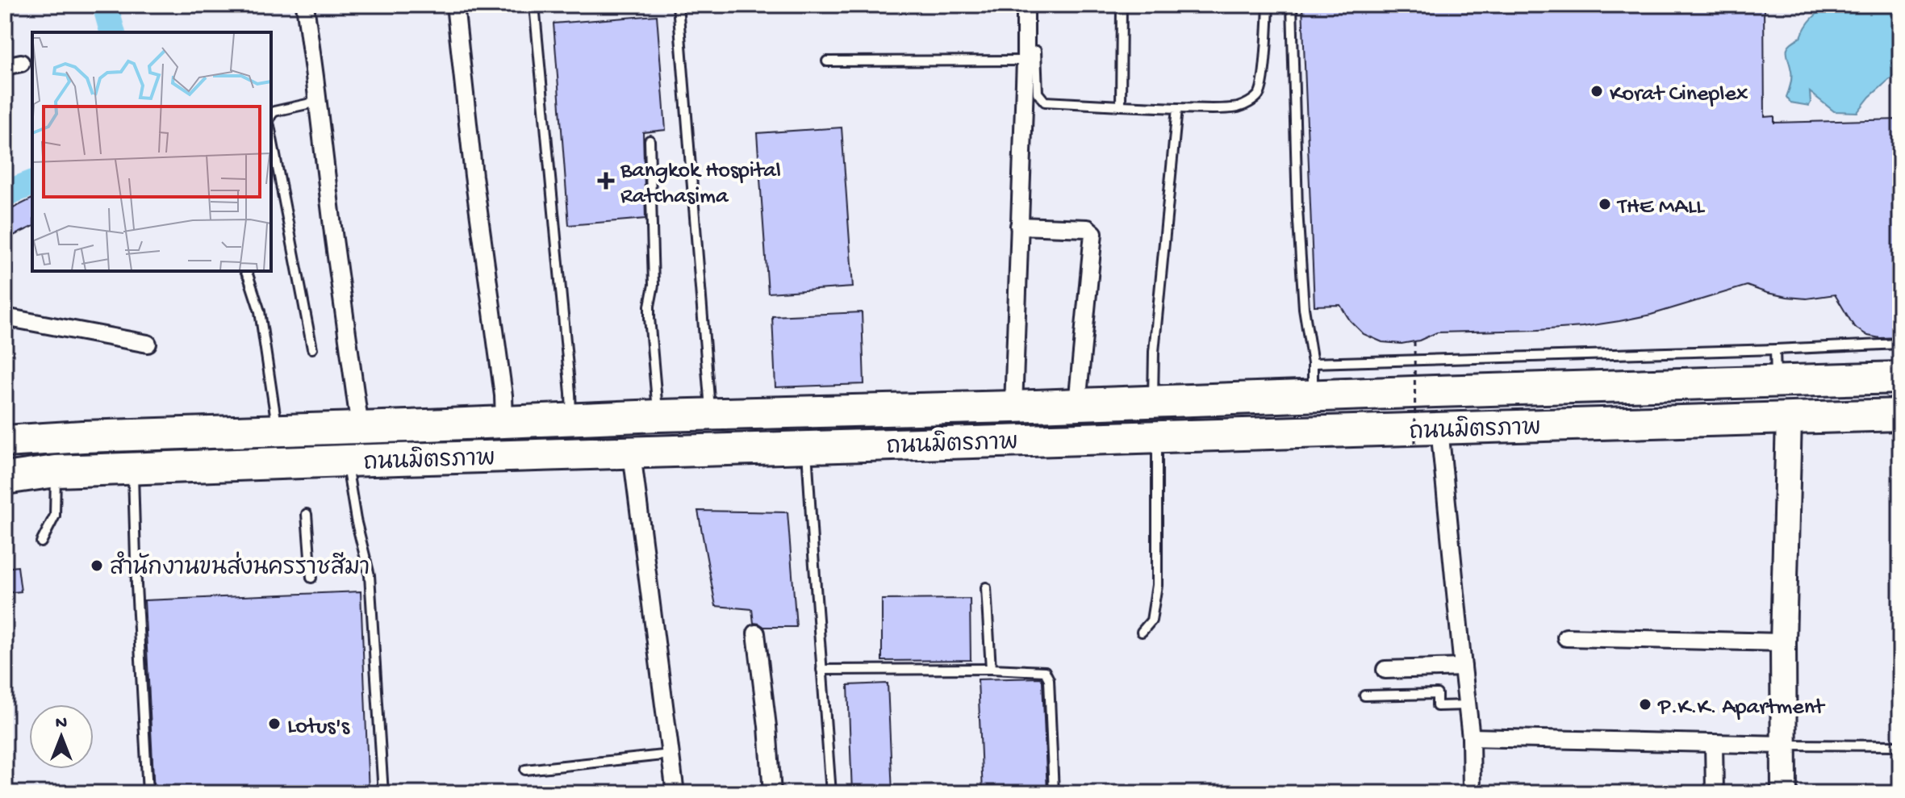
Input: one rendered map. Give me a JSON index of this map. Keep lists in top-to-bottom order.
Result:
{
  "streets": {
    "highway": ["ถนนมิตรภาพ"]
  },
  "places": {
    "other": [
      "Korat Cineplex",
      "THE MALL",
      "สำนักงานขนส่งนครราชสีมา",
      "P.K.K. Apartment",
      "Lotus's"
    ],
    "health": ["Bangkok Hospital Ratchasima"]
  },
  "north": "top"
}
